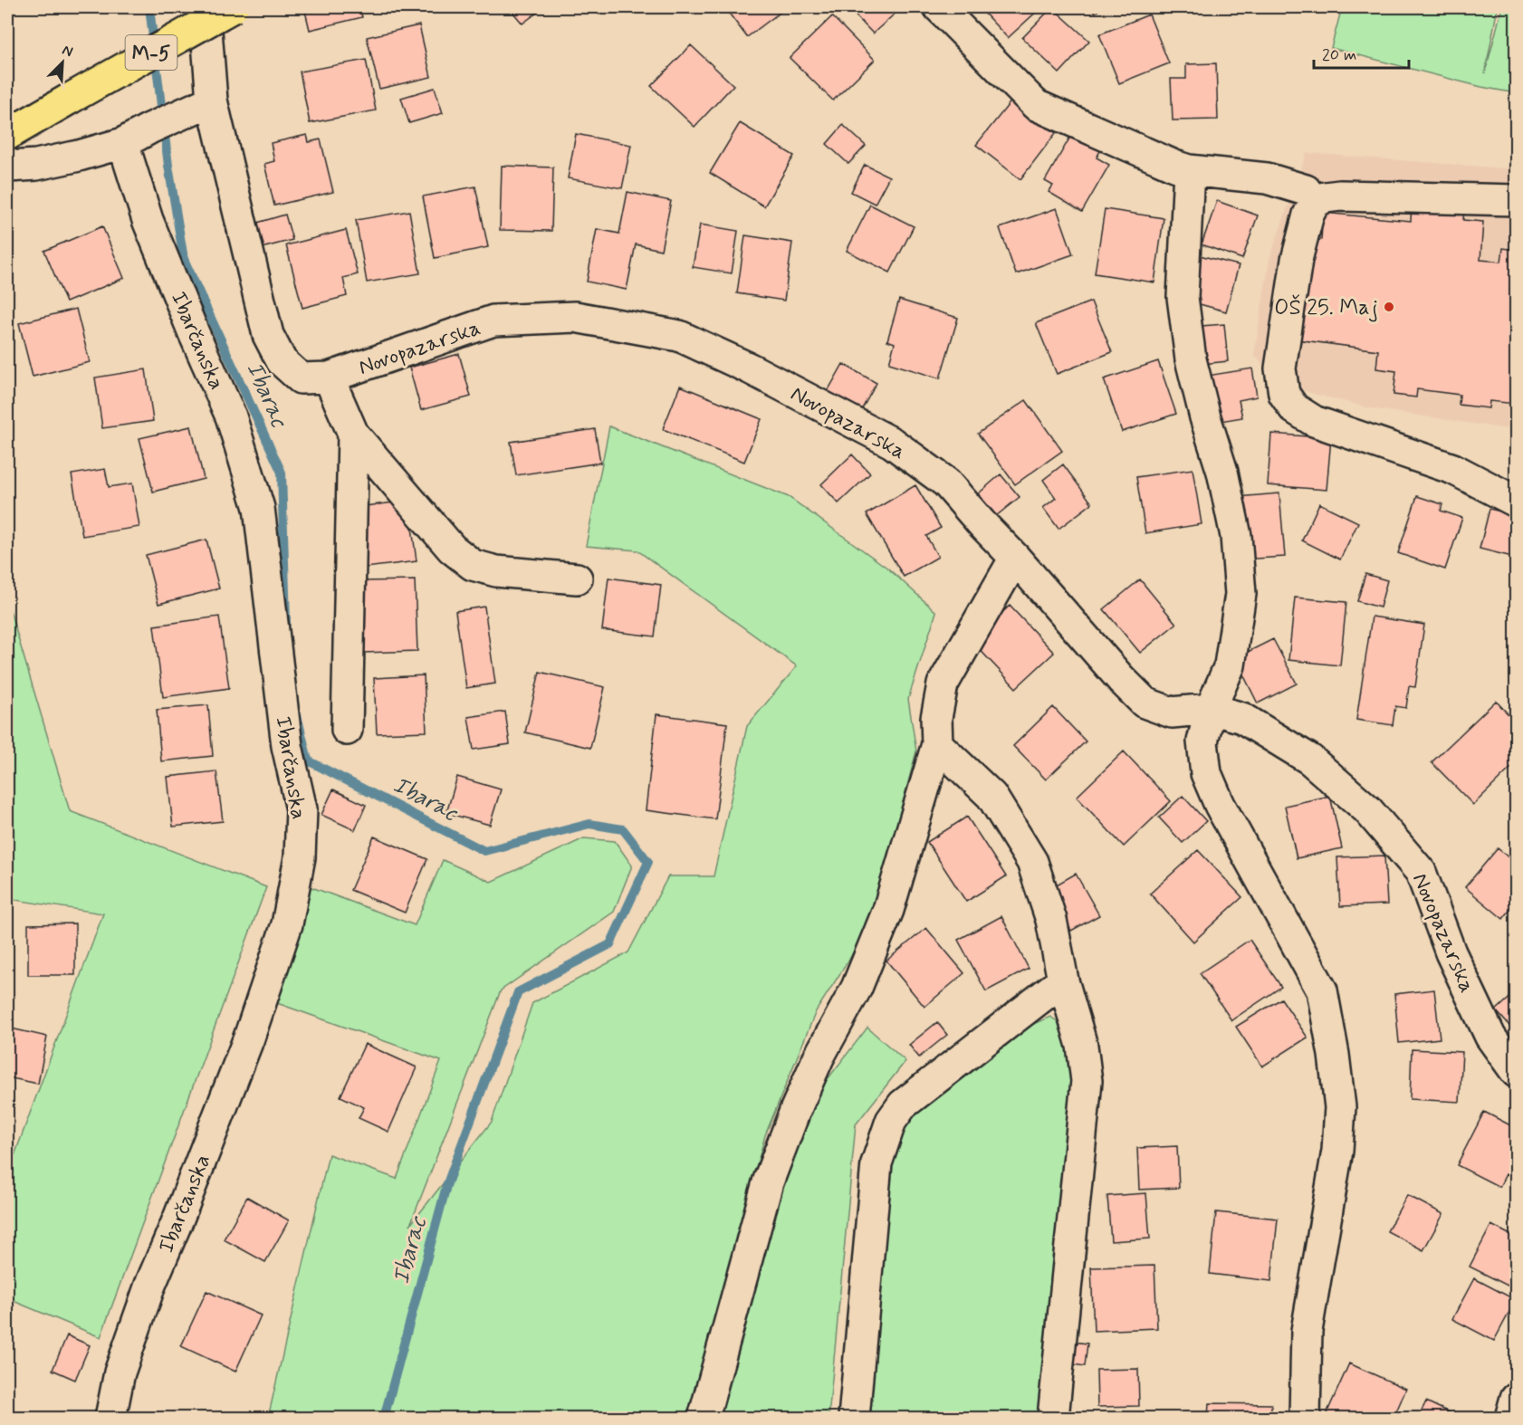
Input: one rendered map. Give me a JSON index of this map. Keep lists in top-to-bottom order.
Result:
{
  "streets": {
    "main road": ["M-5"],
    "street": ["Ibarčanska", "Novopazarska"]
  },
  "water": ["Ibarac"],
  "places": ["OŠ 25. Maj"],
  "scale_bar": "20 m",
  "north": "top right"
}
